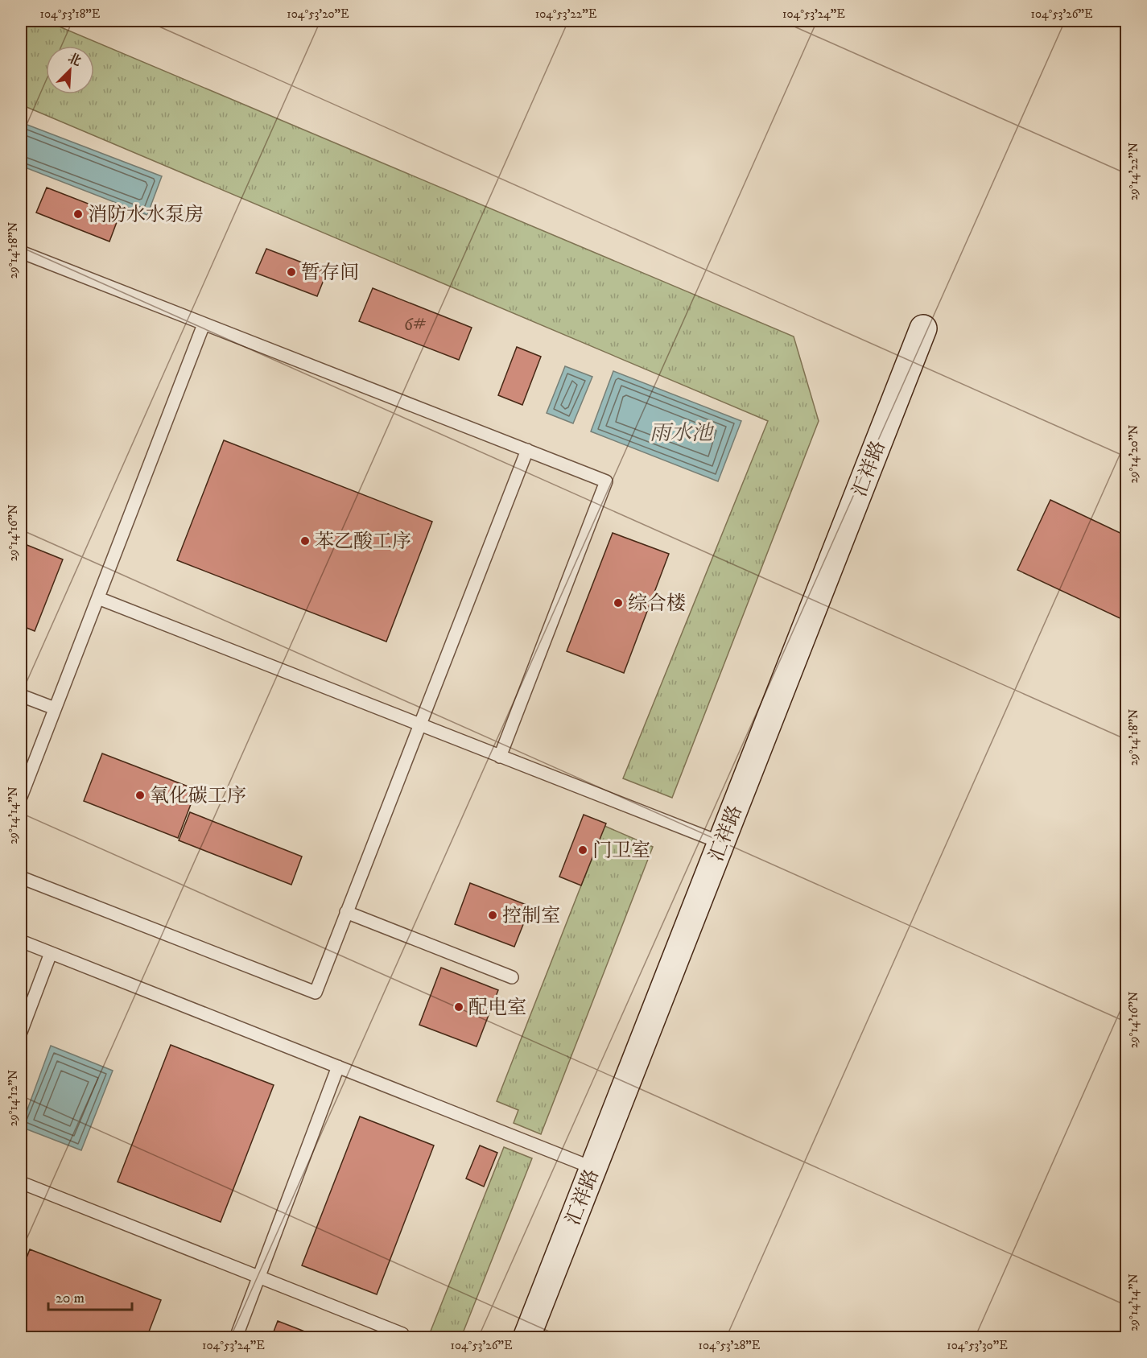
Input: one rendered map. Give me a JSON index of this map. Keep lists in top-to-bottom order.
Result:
{
  "streets": {
    "main road": ["汇祥路"]
  },
  "water": ["雨水池"],
  "places": [
    "消防水水泵房",
    "暂存间",
    "苯乙酸工序",
    "综合楼",
    "氧化碳工序",
    "门卫室",
    "控制室",
    "配电室"
  ],
  "house_numbers": ["6#"],
  "scale_bar": "20 m",
  "north": "top right",
  "coordinates": [
    "104°53'18\"E",
    "104°53'20\"E",
    "104°53'22\"E",
    "104°53'24\"E",
    "104°53'26\"E",
    "29°14'22\"N",
    "29°14'18\"N",
    "29°14'20\"N",
    "29°14'16\"N",
    "29°14'14\"N",
    "29°14'12\"N",
    "104°53'28\"E",
    "104°53'30\"E"
  ]
}
